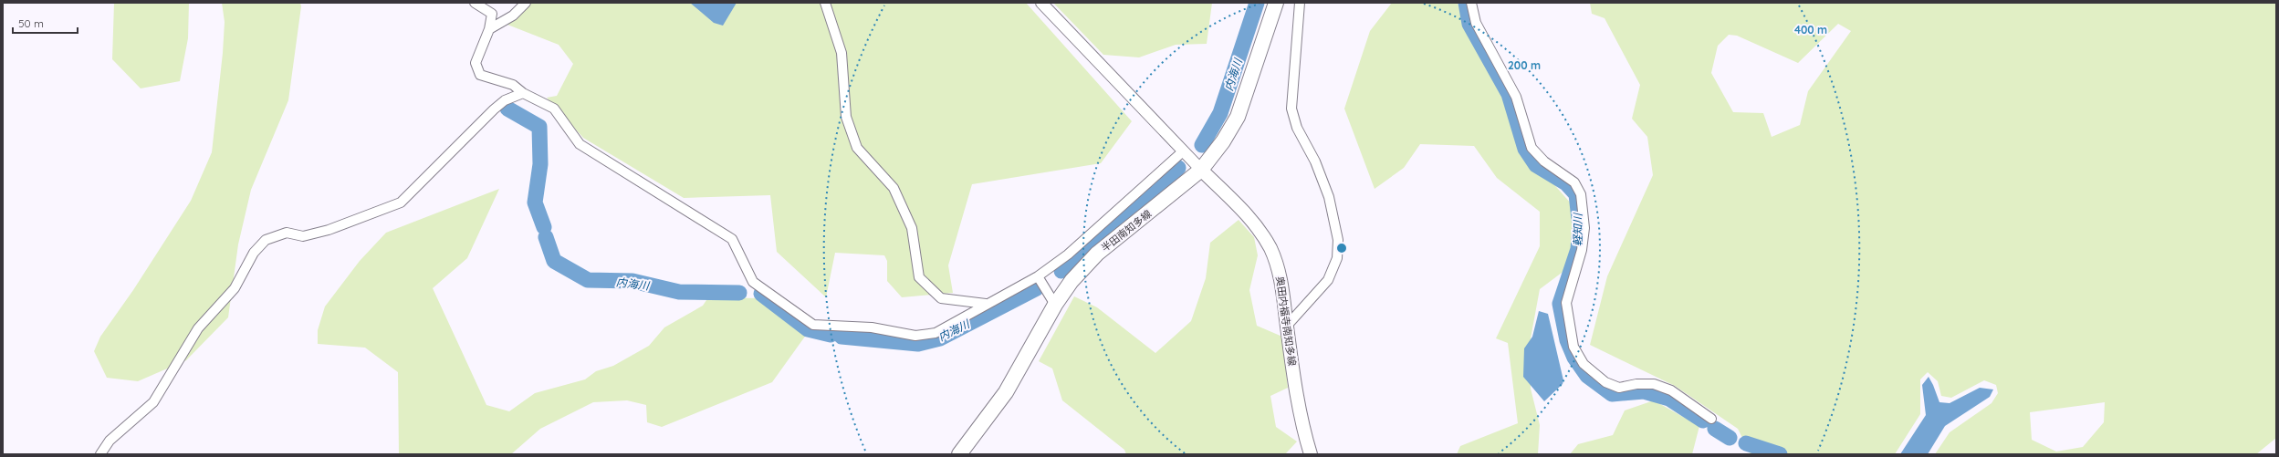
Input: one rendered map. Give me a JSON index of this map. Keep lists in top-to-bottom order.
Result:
{
  "streets": {
    "main road": ["半田南知多線", "奥田内福寺南知多線"]
  },
  "crossings": [
    ["半田南知多線", "奥田内福寺南知多線"]
  ],
  "water": ["内海川", "軽知川"],
  "scale_bar": "50 m",
  "rings": ["400 m", "200 m"]
}
